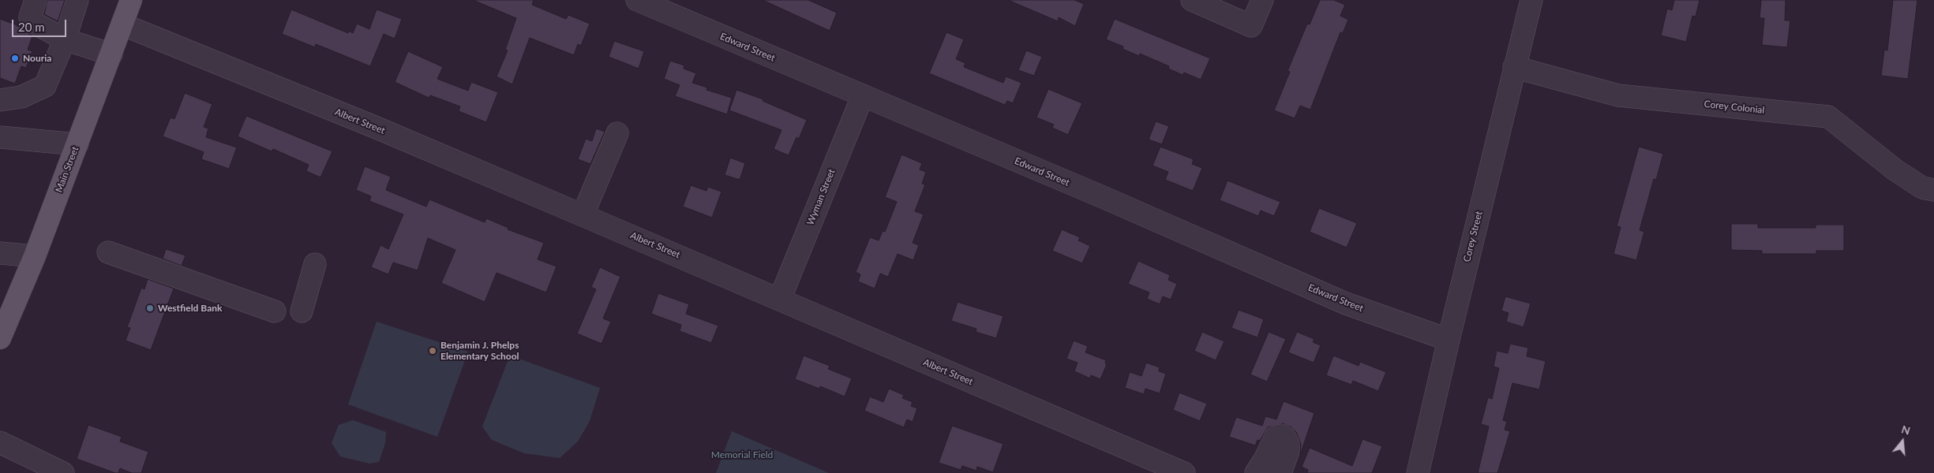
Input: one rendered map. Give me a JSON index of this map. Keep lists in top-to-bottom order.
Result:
{
  "streets": {
    "main road": ["Main Street"],
    "street": [
      "Edward Street",
      "Corey Colonial",
      "Albert Street",
      "Wyman Street",
      "Corey Street"
    ]
  },
  "crossings": [
    ["Edward Street", "Wyman Street"],
    ["Edward Street", "Corey Street"],
    ["Corey Colonial", "Corey Street"],
    ["Albert Street", "Main Street"],
    ["Albert Street", "Wyman Street"]
  ],
  "parks": ["Memorial Field"],
  "places": ["Nouria", "Westfield Bank", "Benjamin J. Phelps Elementary School"],
  "scale_bar": "20 m",
  "north": "top"
}
